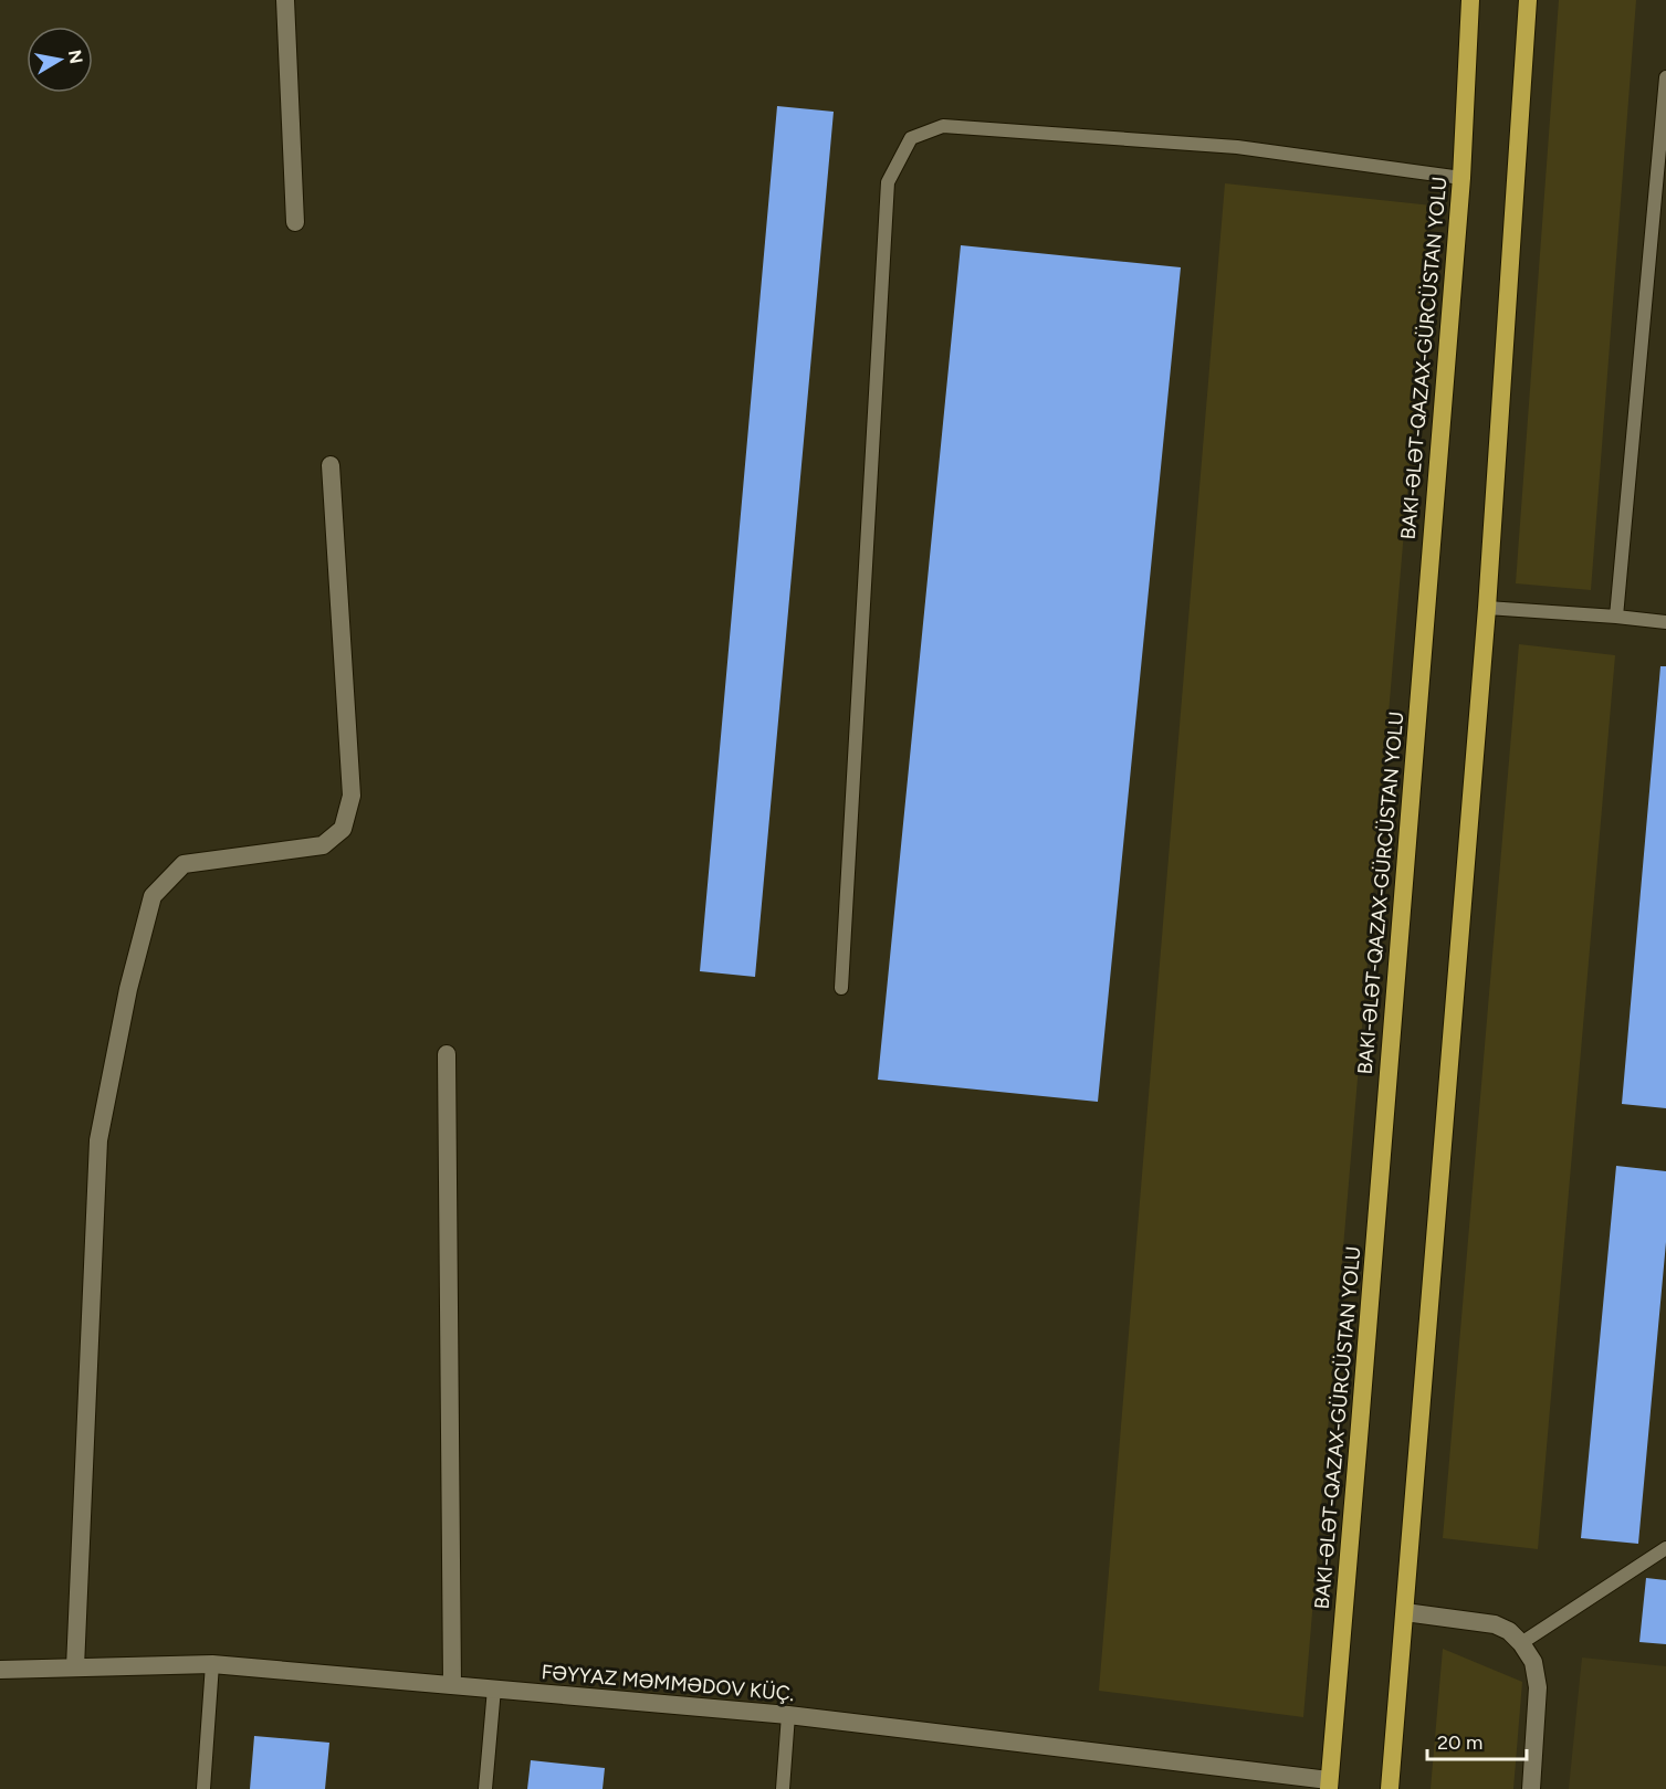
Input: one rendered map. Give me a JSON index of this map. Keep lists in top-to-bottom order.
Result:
{
  "streets": {
    "street": ["FƏYYAZ MƏMMƏDOV KÜÇ."]
  },
  "scale_bar": "20 m",
  "north": "right"
}
